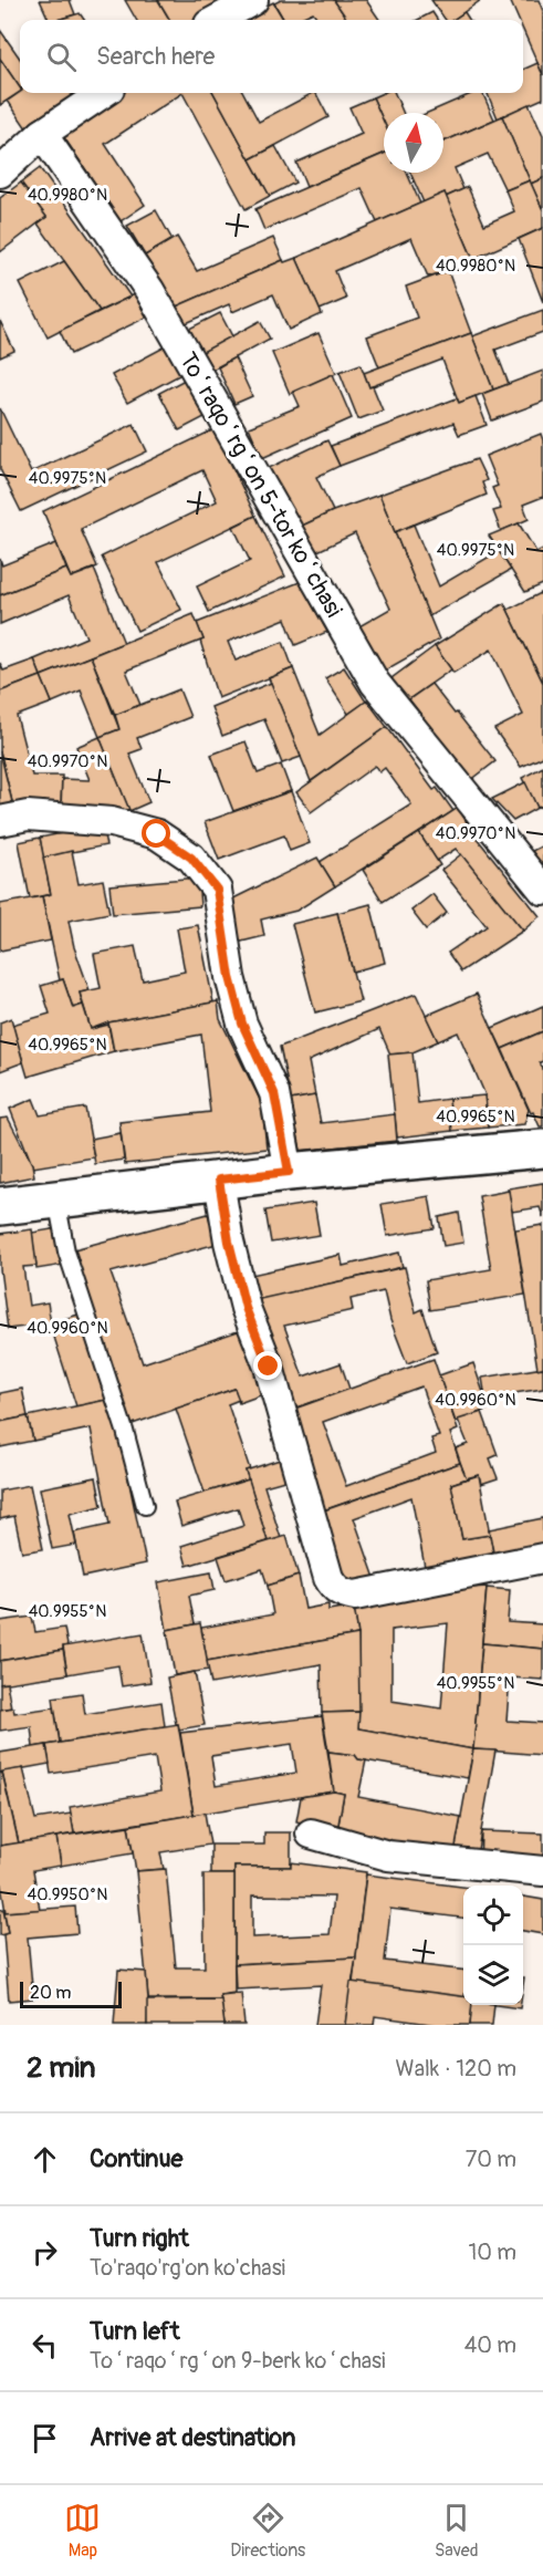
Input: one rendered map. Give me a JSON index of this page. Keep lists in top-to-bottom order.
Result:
{
  "streets": {
    "street": ["Toʻraqoʻrgʻon 5-tor koʻchasi"]
  },
  "scale_bar": "20 m",
  "north": "top",
  "page": {
    "search": "Search here",
    "scale": "20 m",
    "heading": ["2 min", "Walk · 120 m"],
    "list": [
      ["Continue", "70 m"],
      ["Turn right", "To'raqo'rg'on ko'chasi", "10 m"],
      ["Turn left", "Toʻraqoʻrgʻon 9-berk koʻchasi", "40 m"],
      "Arrive at destination"
    ],
    "nav": ["Map", "Directions", "Saved"]
  },
  "coordinates": [
    "40.9980°N",
    "40.9975°N",
    "40.9970°N",
    "40.9965°N",
    "40.9960°N",
    "40.9955°N",
    "40.9950°N"
  ]
}
